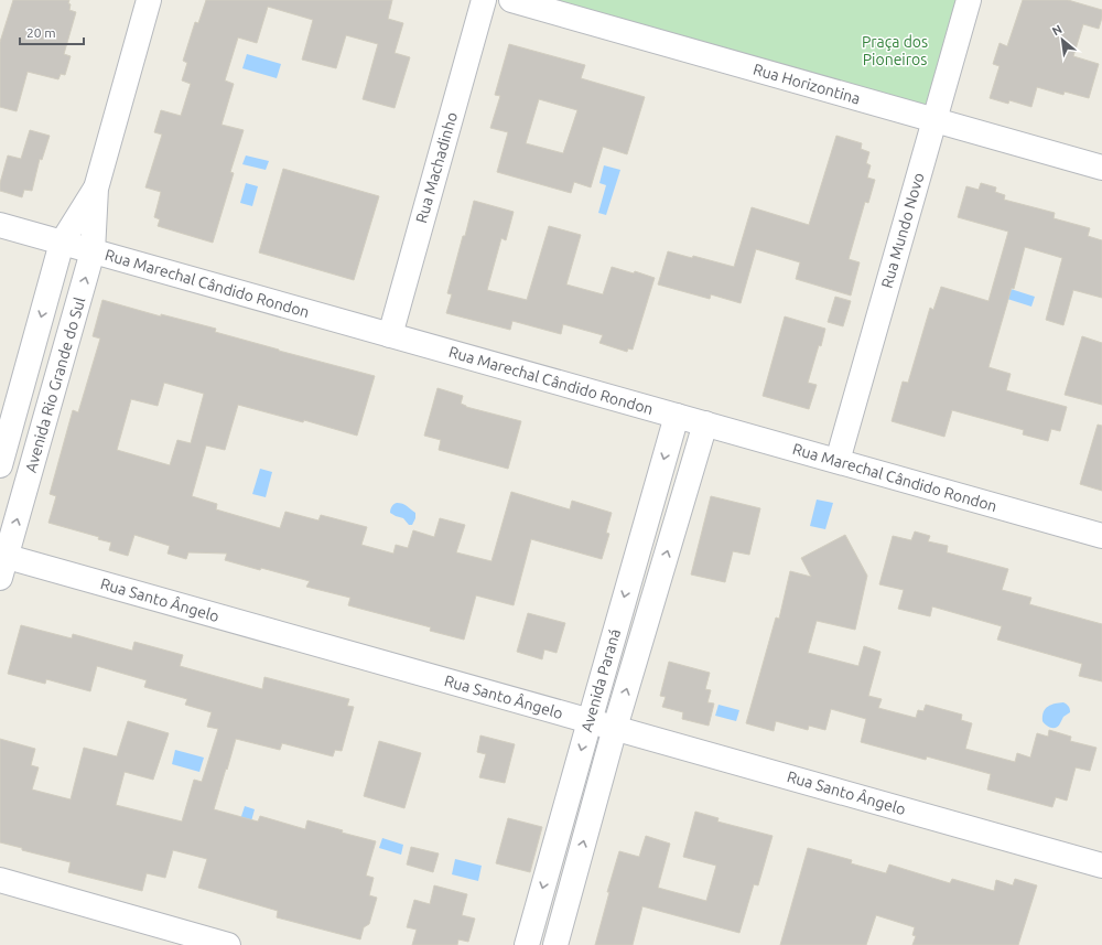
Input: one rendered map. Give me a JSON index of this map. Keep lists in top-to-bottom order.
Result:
{
  "streets": {
    "street": [
      "Rua Horizontina",
      "Rua Machadinho",
      "Rua Mundo Novo",
      "Rua Marechal Cândido Rondon",
      "Avenida Rio Grande do Sul",
      "Rua Santo Ângelo",
      "Avenida Paraná"
    ]
  },
  "crossings": [
    ["Rua Horizontina", "Rua Mundo Novo"],
    ["Rua Machadinho", "Rua Marechal Cândido Rondon"],
    ["Rua Mundo Novo", "Rua Marechal Cândido Rondon"],
    ["Rua Marechal Cândido Rondon", "Avenida Rio Grande do Sul"],
    ["Rua Marechal Cândido Rondon", "Avenida Paraná"],
    ["Avenida Rio Grande do Sul", "Rua Santo Ângelo"],
    ["Rua Santo Ângelo", "Avenida Paraná"]
  ],
  "parks": ["Praça dos Pioneiros"],
  "scale_bar": "20 m",
  "north": "top left"
}
